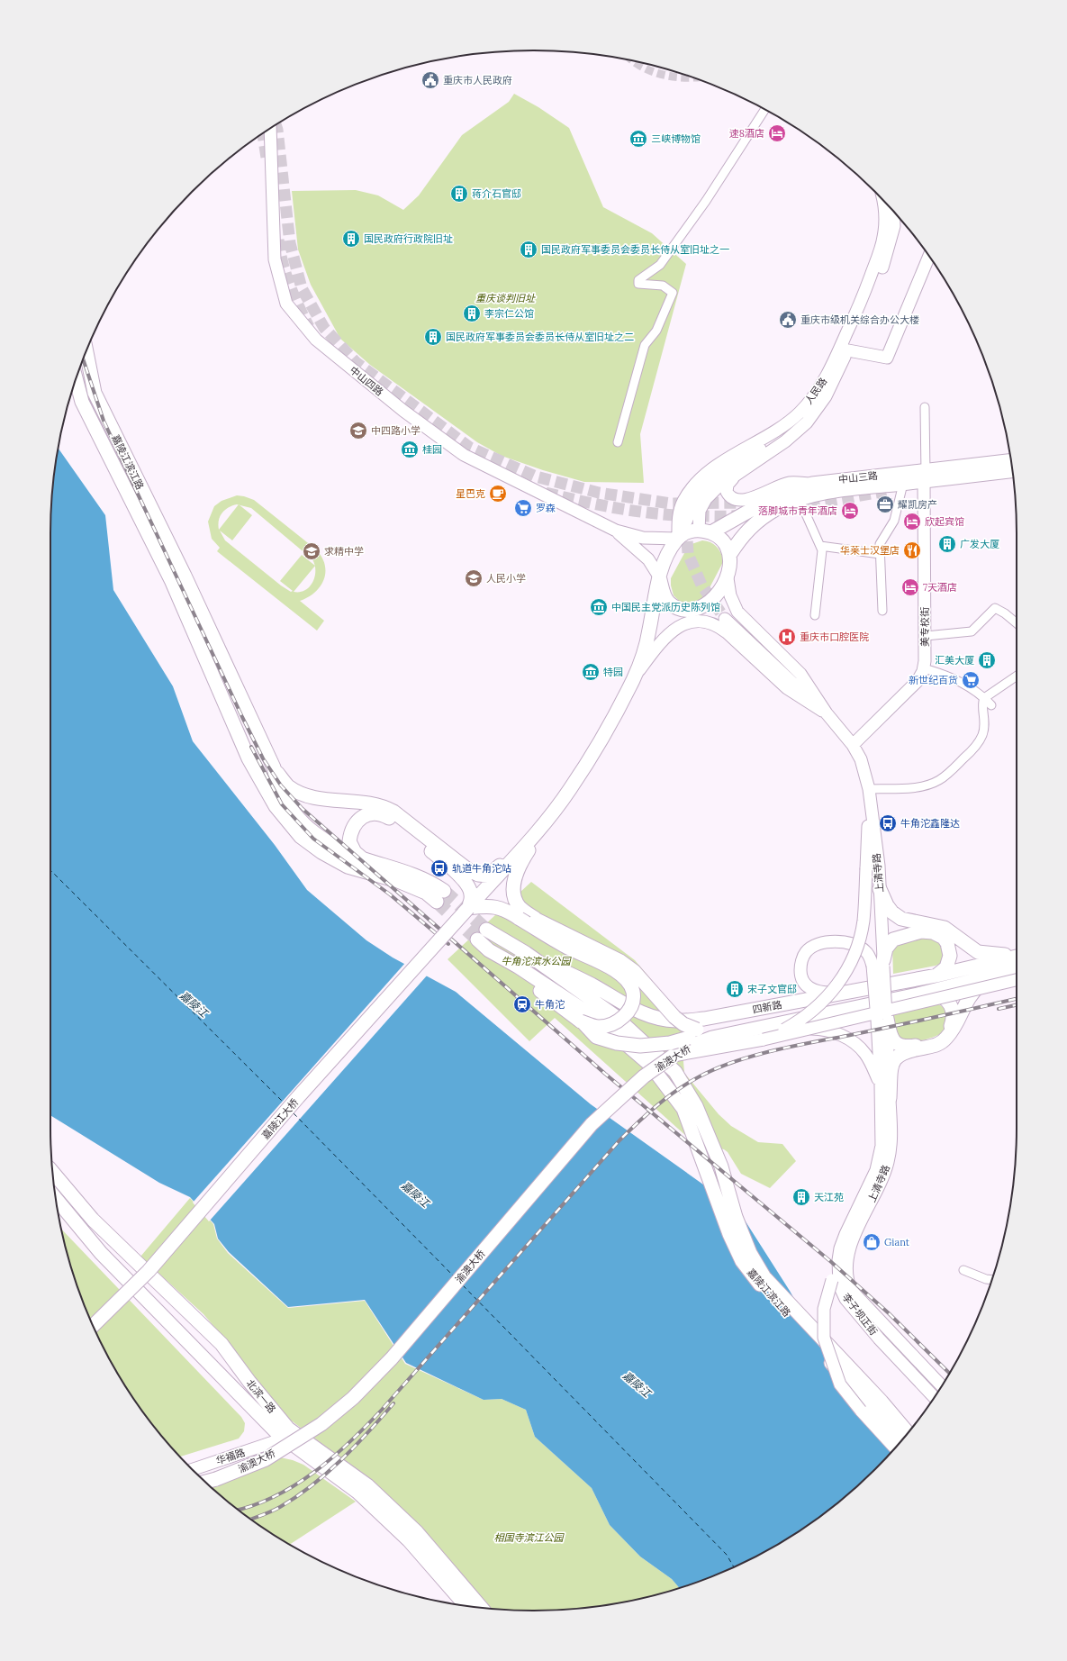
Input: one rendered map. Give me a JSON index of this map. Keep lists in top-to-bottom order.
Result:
{
  "streets": {
    "main road": [
      "中山四路",
      "人民路",
      "嘉陵江滨江路",
      "中山三路",
      "美专校街",
      "上清寺路",
      "四新路",
      "渝澳大桥",
      "嘉陵江大桥",
      "李子坝正街",
      "北滨一路",
      "华福路"
    ]
  },
  "crossings": [
    ["人民路", "中山三路"],
    ["人民路", "上清寺路"],
    ["中山三路", "美专校街"],
    ["中山三路", "上清寺路"],
    ["美专校街", "上清寺路"],
    ["上清寺路", "李子坝正街"],
    ["四新路", "渝澳大桥"],
    ["北滨一路", "华福路"]
  ],
  "water": ["嘉陵江"],
  "parks": ["重庆谈判旧址", "牛角沱滨水公园", "相国寺滨江公园"],
  "places": {
    "public building": ["重庆市人民政府", "重庆市级机关综合办公大楼"],
    "hotel": [
      "速8酒店",
      "落脚城市青年酒店",
      "欣起宾馆",
      "7天酒店"
    ],
    "museum": [
      "三峡博物馆",
      "桂园",
      "中国民主党派历史陈列馆",
      "特园"
    ],
    "building": [
      "蒋介石官邸",
      "国民政府行政院旧址",
      "国民政府军事委员会委员长侍从室旧址之一",
      "李宗仁公馆",
      "国民政府军事委员会委员长侍从室旧址之二",
      "广发大厦",
      "汇美大厦",
      "宋子文官邸",
      "天江苑"
    ],
    "school or university": ["中四路小学", "求精中学", "人民小学"],
    "cafe": ["星巴克"],
    "office": ["耀凯房产"],
    "supermarket": ["罗森", "新世纪百货"],
    "restaurant": ["华莱士汉堡店"],
    "hospital": ["重庆市口腔医院"],
    "bus stop": ["牛角沱鑫隆达", "轨道牛角沱站"],
    "station": ["牛角沱"],
    "shop": ["Giant"]
  }
}
